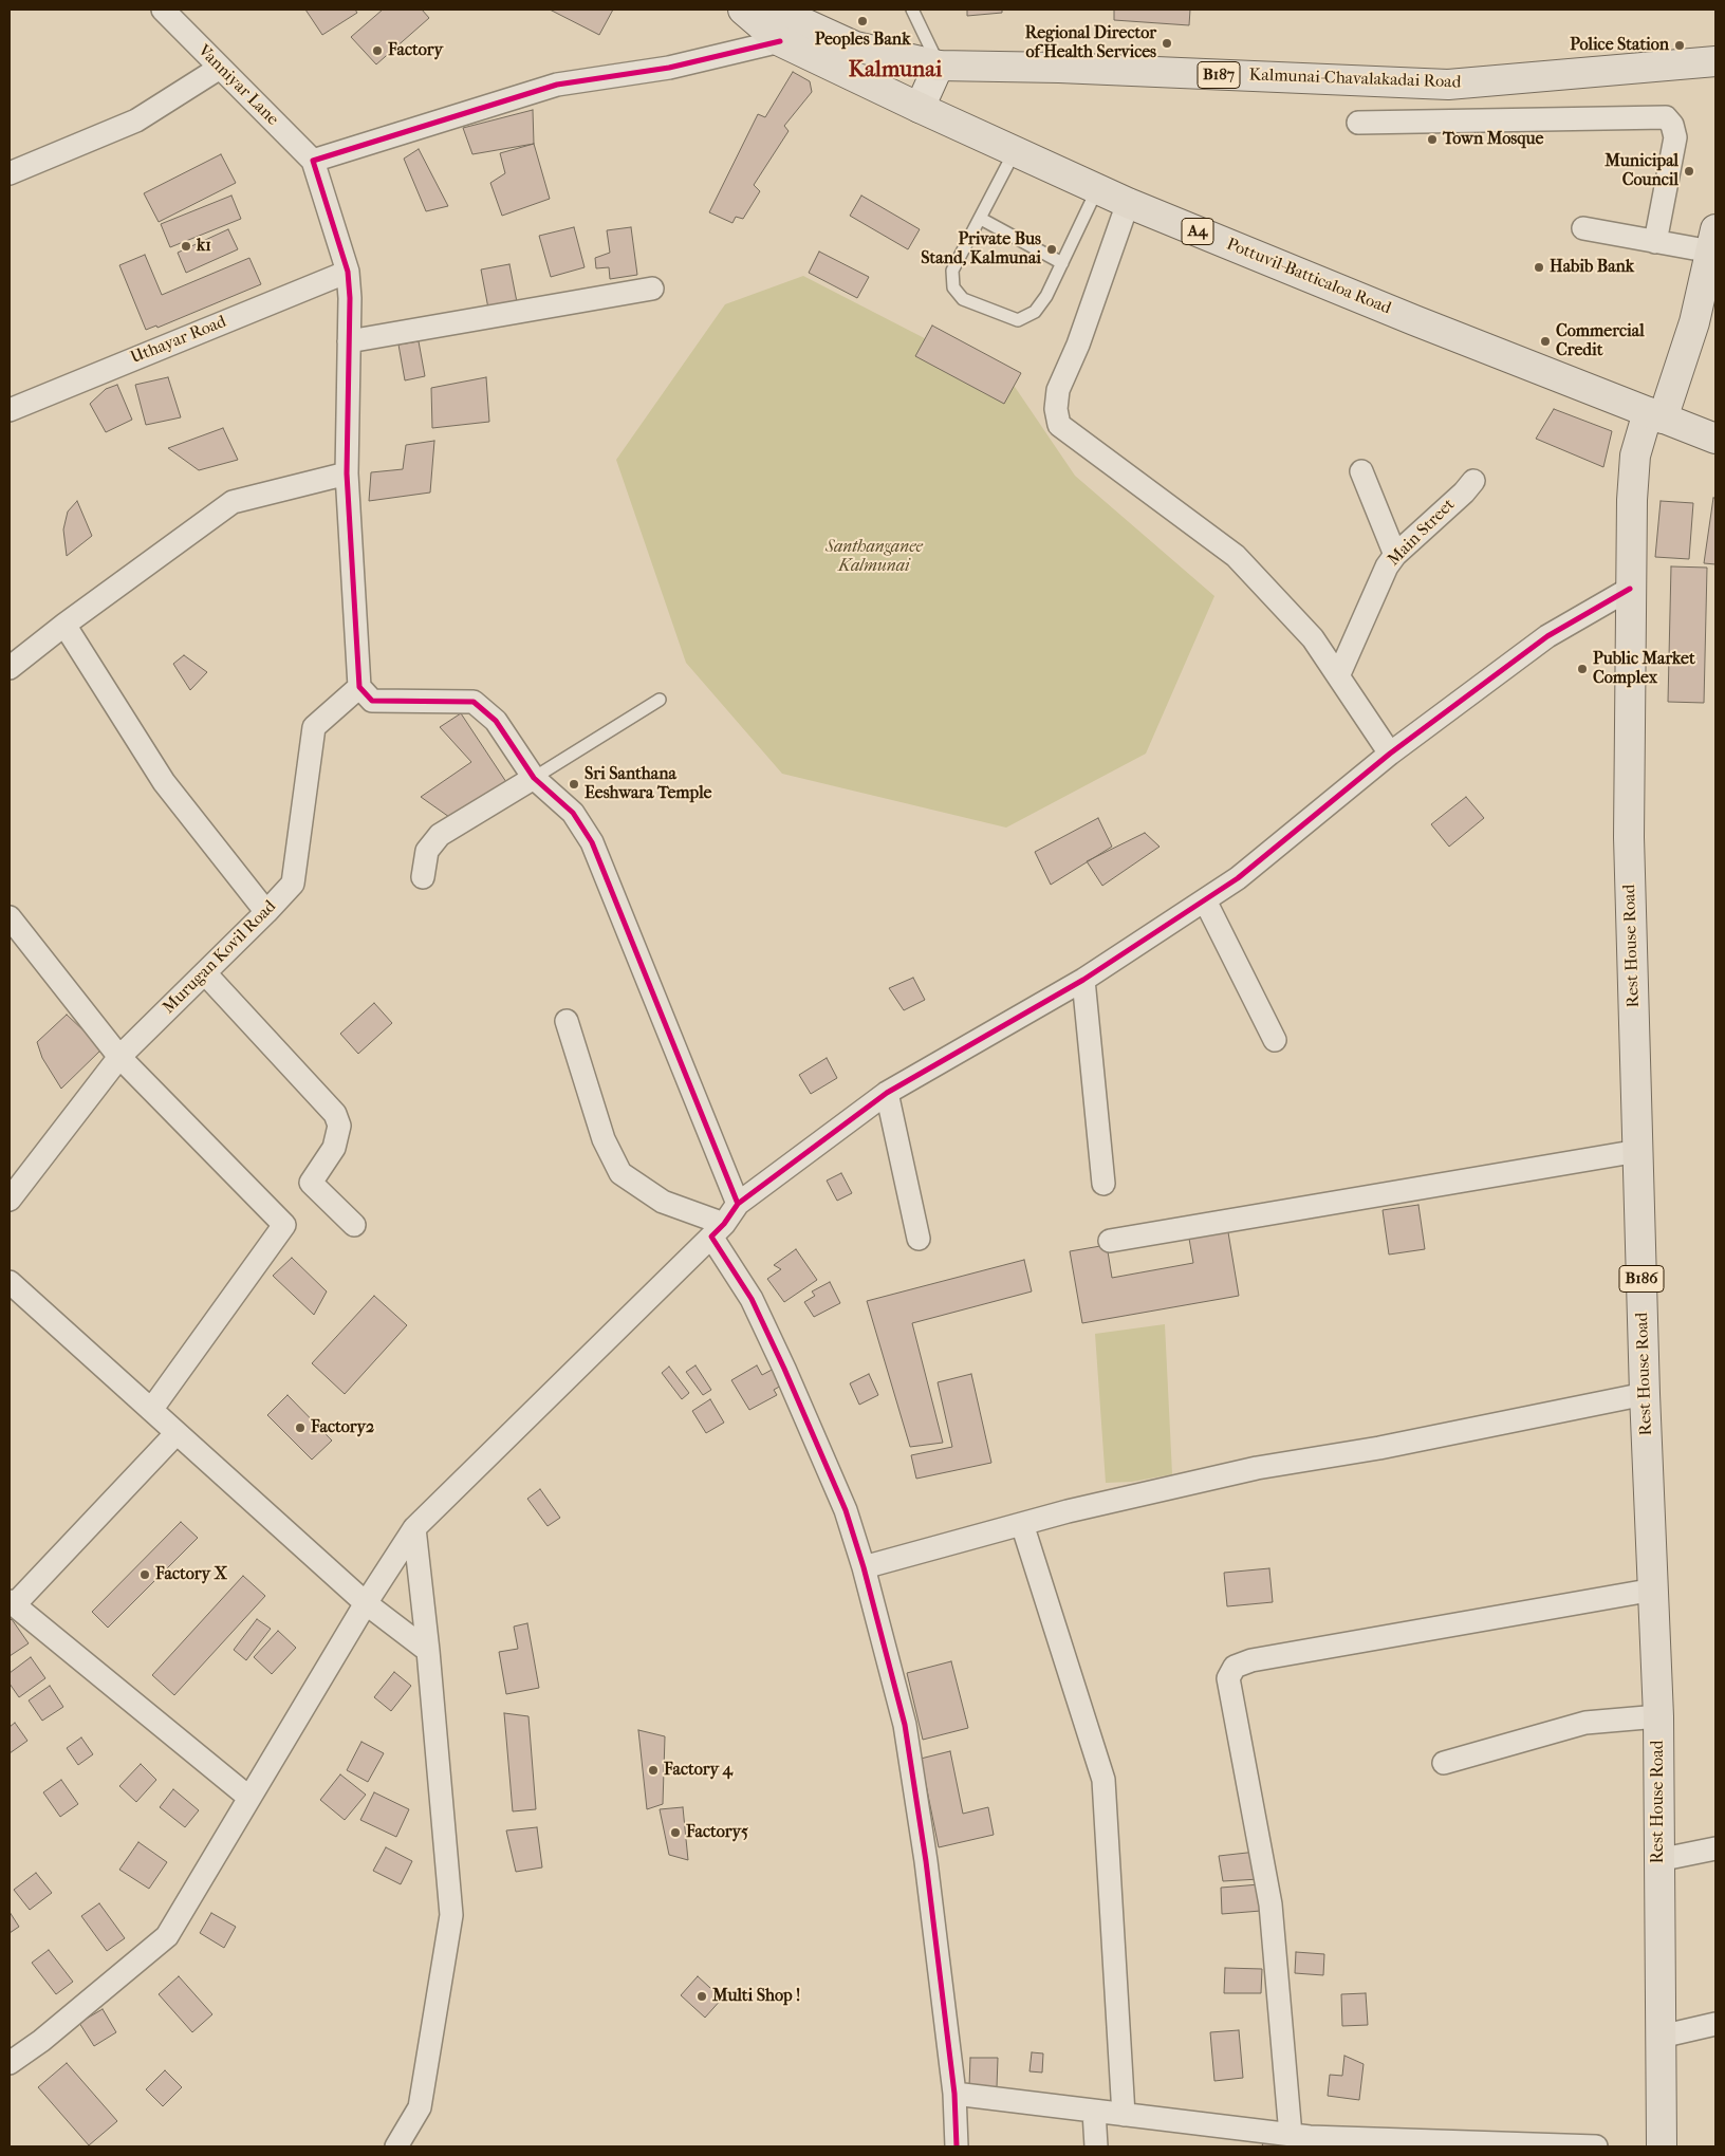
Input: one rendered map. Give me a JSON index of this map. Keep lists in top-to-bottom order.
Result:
{
  "streets": {
    "main road": [
      "B187",
      "Kalmunai-Chavalakadai Road",
      "A4",
      "Pottuvil-Batticaloa Road",
      "Rest House Road",
      "B186"
    ],
    "street": [
      "Vanniyar Lane",
      "Uthayar Road",
      "Main Street",
      "Murugan Kovil Road"
    ]
  },
  "crossings": [
    ["Kalmunai-Chavalakadai Road", "Pottuvil-Batticaloa Road"],
    ["Pottuvil-Batticaloa Road", "Rest House Road"]
  ],
  "districts": ["Kalmunai"],
  "parks": ["Santhanganee Kalmunai"],
  "places": [
    "Peoples Bank",
    "Regional Director of Health Services",
    "Police Station",
    "Factory",
    "Town Mosque",
    "Municipal Council",
    "k1",
    "Private Bus Stand, Kalmunai",
    "Habib Bank",
    "Commercial Credit",
    "Public Market Complex",
    "Sri Santhana Eeshwara Temple",
    "Factory2",
    "Factory X",
    "Factory 4",
    "Factory5",
    "Multi Shop !"
  ]
}
